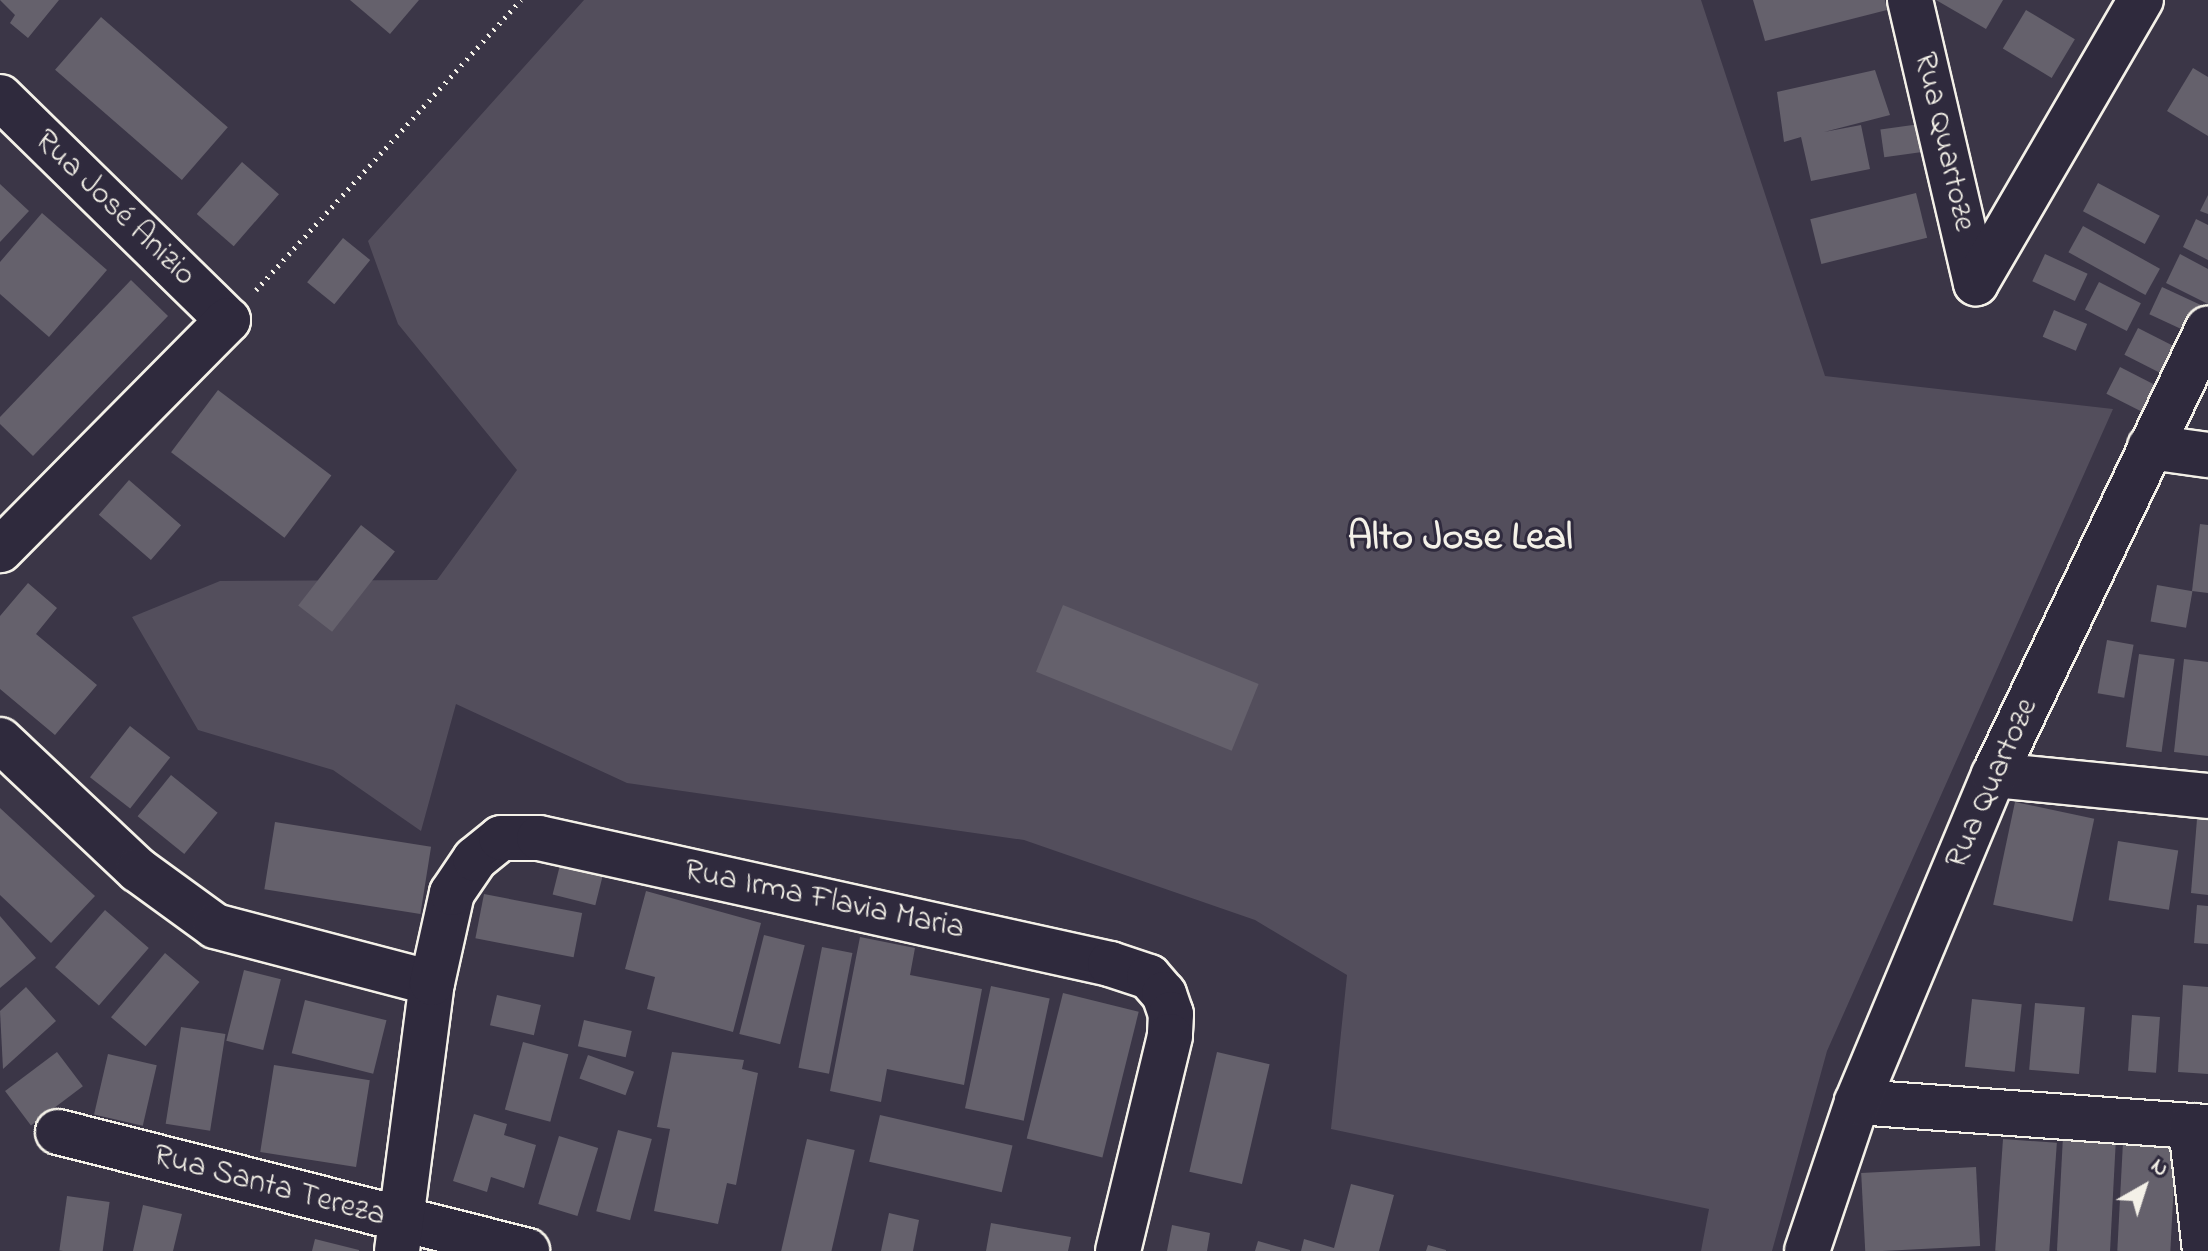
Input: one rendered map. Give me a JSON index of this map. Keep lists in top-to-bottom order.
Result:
{
  "streets": {
    "street": [
      "Rua Quartoze",
      "Rua José Anizio",
      "Rua Irma Flavia Maria",
      "Rua Santa Tereza"
    ]
  },
  "crossings": [
    ["Rua Irma Flavia Maria", "Rua Santa Tereza"]
  ],
  "districts": ["Alto Jose Leal"],
  "north": "top right"
}
